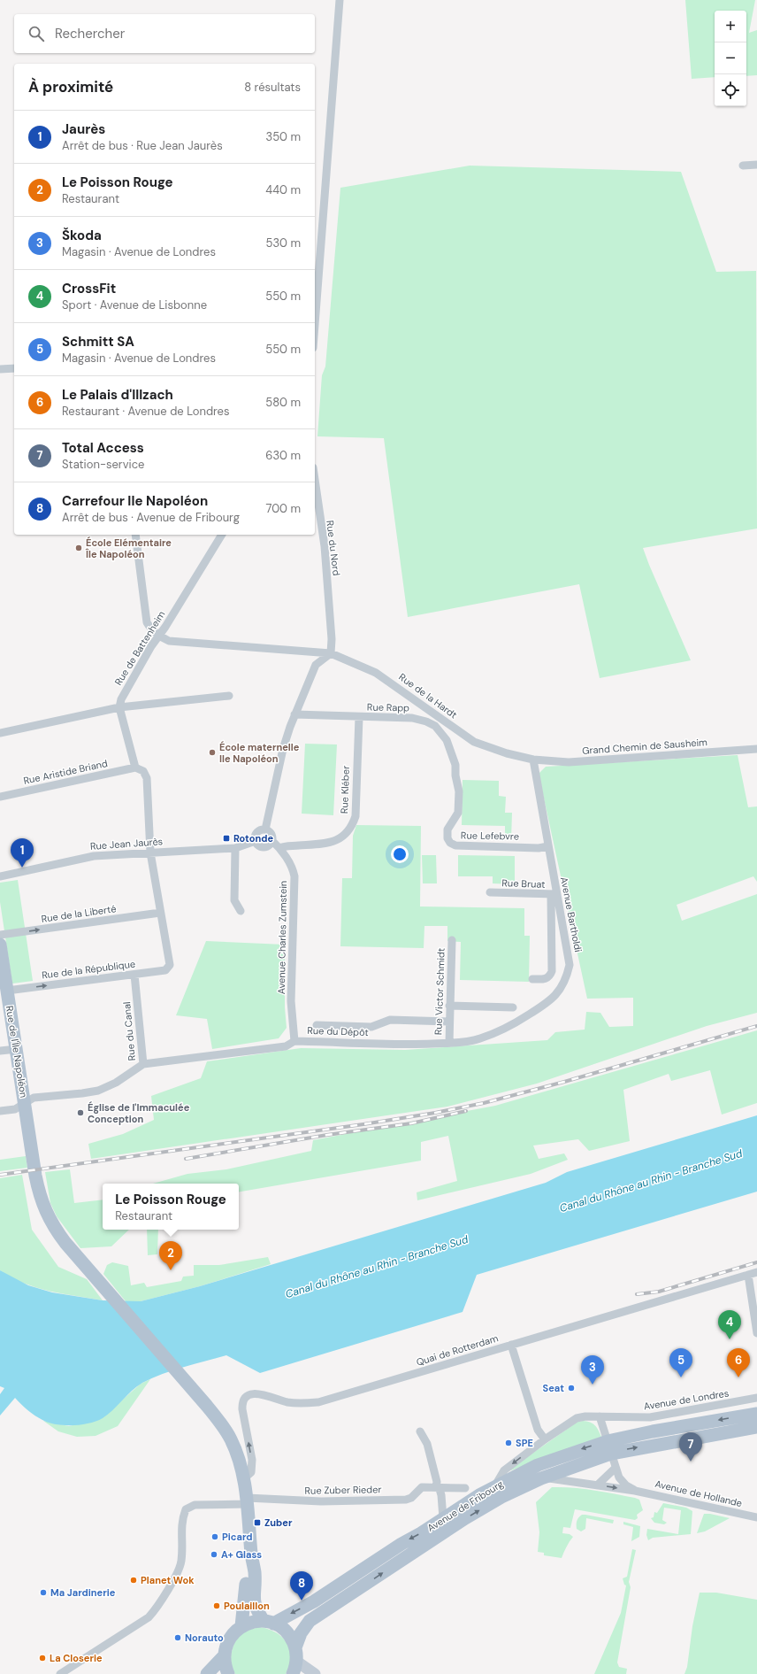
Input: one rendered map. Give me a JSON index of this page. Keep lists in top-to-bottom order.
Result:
{
  "streets": {
    "main road": ["Rue de l'Île Napoléon", "Avenue de Fribourg"],
    "street": [
      "Rue du Nord",
      "Rue de Battenheim",
      "Rue de la Hardt",
      "Rue Rapp",
      "Grand Chemin de Sausheim",
      "Rue Aristide Briand",
      "Rue Kléber",
      "Rue Lefebvre",
      "Rue Jean Jaurès",
      "Rue Bruat",
      "Rue de la Liberté",
      "Avenue Bartholdi",
      "Avenue Charles Zumstein",
      "Rue de la République",
      "Rue Victor Schmidt",
      "Rue du Canal",
      "Rue du Dépôt",
      "Quai de Rotterdam",
      "Avenue de Londres",
      "Rue Zuber Rieder",
      "Avenue de Hollande"
    ]
  },
  "crossings": [
    ["Rue du Nord", "Rue de la Hardt"],
    ["Rue de Battenheim", "Rue de la Hardt"],
    ["Rue de la Hardt", "Grand Chemin de Sausheim"],
    ["Rue de la Hardt", "Avenue Bartholdi"],
    ["Rue Rapp", "Rue Kléber"],
    ["Rue Rapp", "Rue Lefebvre"],
    ["Grand Chemin de Sausheim", "Avenue Bartholdi"],
    ["Rue Kléber", "Avenue Charles Zumstein"],
    ["Rue Lefebvre", "Avenue Bartholdi"],
    ["Rue Jean Jaurès", "Avenue Charles Zumstein"],
    ["Rue Bruat", "Avenue Bartholdi"],
    ["Rue de la Liberté", "Rue de la République"],
    ["Avenue Bartholdi", "Rue Victor Schmidt"],
    ["Avenue Bartholdi", "Rue du Dépôt"],
    ["Avenue Charles Zumstein", "Rue du Dépôt"],
    ["Rue de la République", "Rue du Canal"],
    ["Rue de la République", "Rue de l'Île Napoléon"],
    ["Rue Victor Schmidt", "Rue du Dépôt"],
    ["Rue du Canal", "Rue du Dépôt"],
    ["Rue du Canal", "Rue de l'Île Napoléon"],
    ["Rue de l'Île Napoléon", "Quai de Rotterdam"],
    ["Rue de l'Île Napoléon", "Rue Zuber Rieder"],
    ["Avenue de Londres", "Avenue de Hollande"],
    ["Avenue de Londres", "Avenue de Fribourg"],
    ["Avenue de Hollande", "Avenue de Fribourg"]
  ],
  "one_way": ["Rue de la Liberté", "Rue de la République", "Quai de Rotterdam"],
  "water": ["Canal du Rhône au Rhin - Branche Sud"],
  "places": {
    "other": [
      "École Elémentaire Île Napoléon",
      "École maternelle Ile Napoléon",
      "Église de l'Immaculée Conception",
      "Seat",
      "SPE",
      "Picard",
      "A+ Glass",
      "Planet Wok",
      "Ma Jardinerie",
      "Poulaillon",
      "Norauto",
      "La Closerie"
    ],
    "transit": ["Rotonde", "Zuber"]
  },
  "page": {
    "map_buttons": ["+", "−"],
    "search": "Rechercher",
    "heading": ["À proximité", "8 résultats"],
    "list": [
      {
        "mark": "1",
        "name": "Jaurès",
        "note": "Arrêt de bus · Rue Jean Jaurès",
        "value": "350 m"
      },
      {
        "mark": "2",
        "name": "Le Poisson Rouge",
        "note": "Restaurant",
        "value": "440 m"
      },
      {
        "mark": "3",
        "name": "Škoda",
        "note": "Magasin · Avenue de Londres",
        "value": "530 m"
      },
      {
        "mark": "4",
        "name": "CrossFit",
        "note": "Sport · Avenue de Lisbonne",
        "value": "550 m"
      },
      {
        "mark": "5",
        "name": "Schmitt SA",
        "note": "Magasin · Avenue de Londres",
        "value": "550 m"
      },
      {
        "mark": "6",
        "name": "Le Palais d'Illzach",
        "note": "Restaurant · Avenue de Londres",
        "value": "580 m"
      },
      {
        "mark": "7",
        "name": "Total Access",
        "note": "Station-service",
        "value": "630 m"
      },
      {
        "mark": "8",
        "name": "Carrefour Ile Napoléon",
        "note": "Arrêt de bus · Avenue de Fribourg",
        "value": "700 m"
      }
    ],
    "pins": [
      "1",
      "2",
      "4",
      "5",
      "6",
      "3",
      "7",
      "8"
    ],
    "popup": ["Le Poisson Rouge", "Restaurant"]
  }
}
